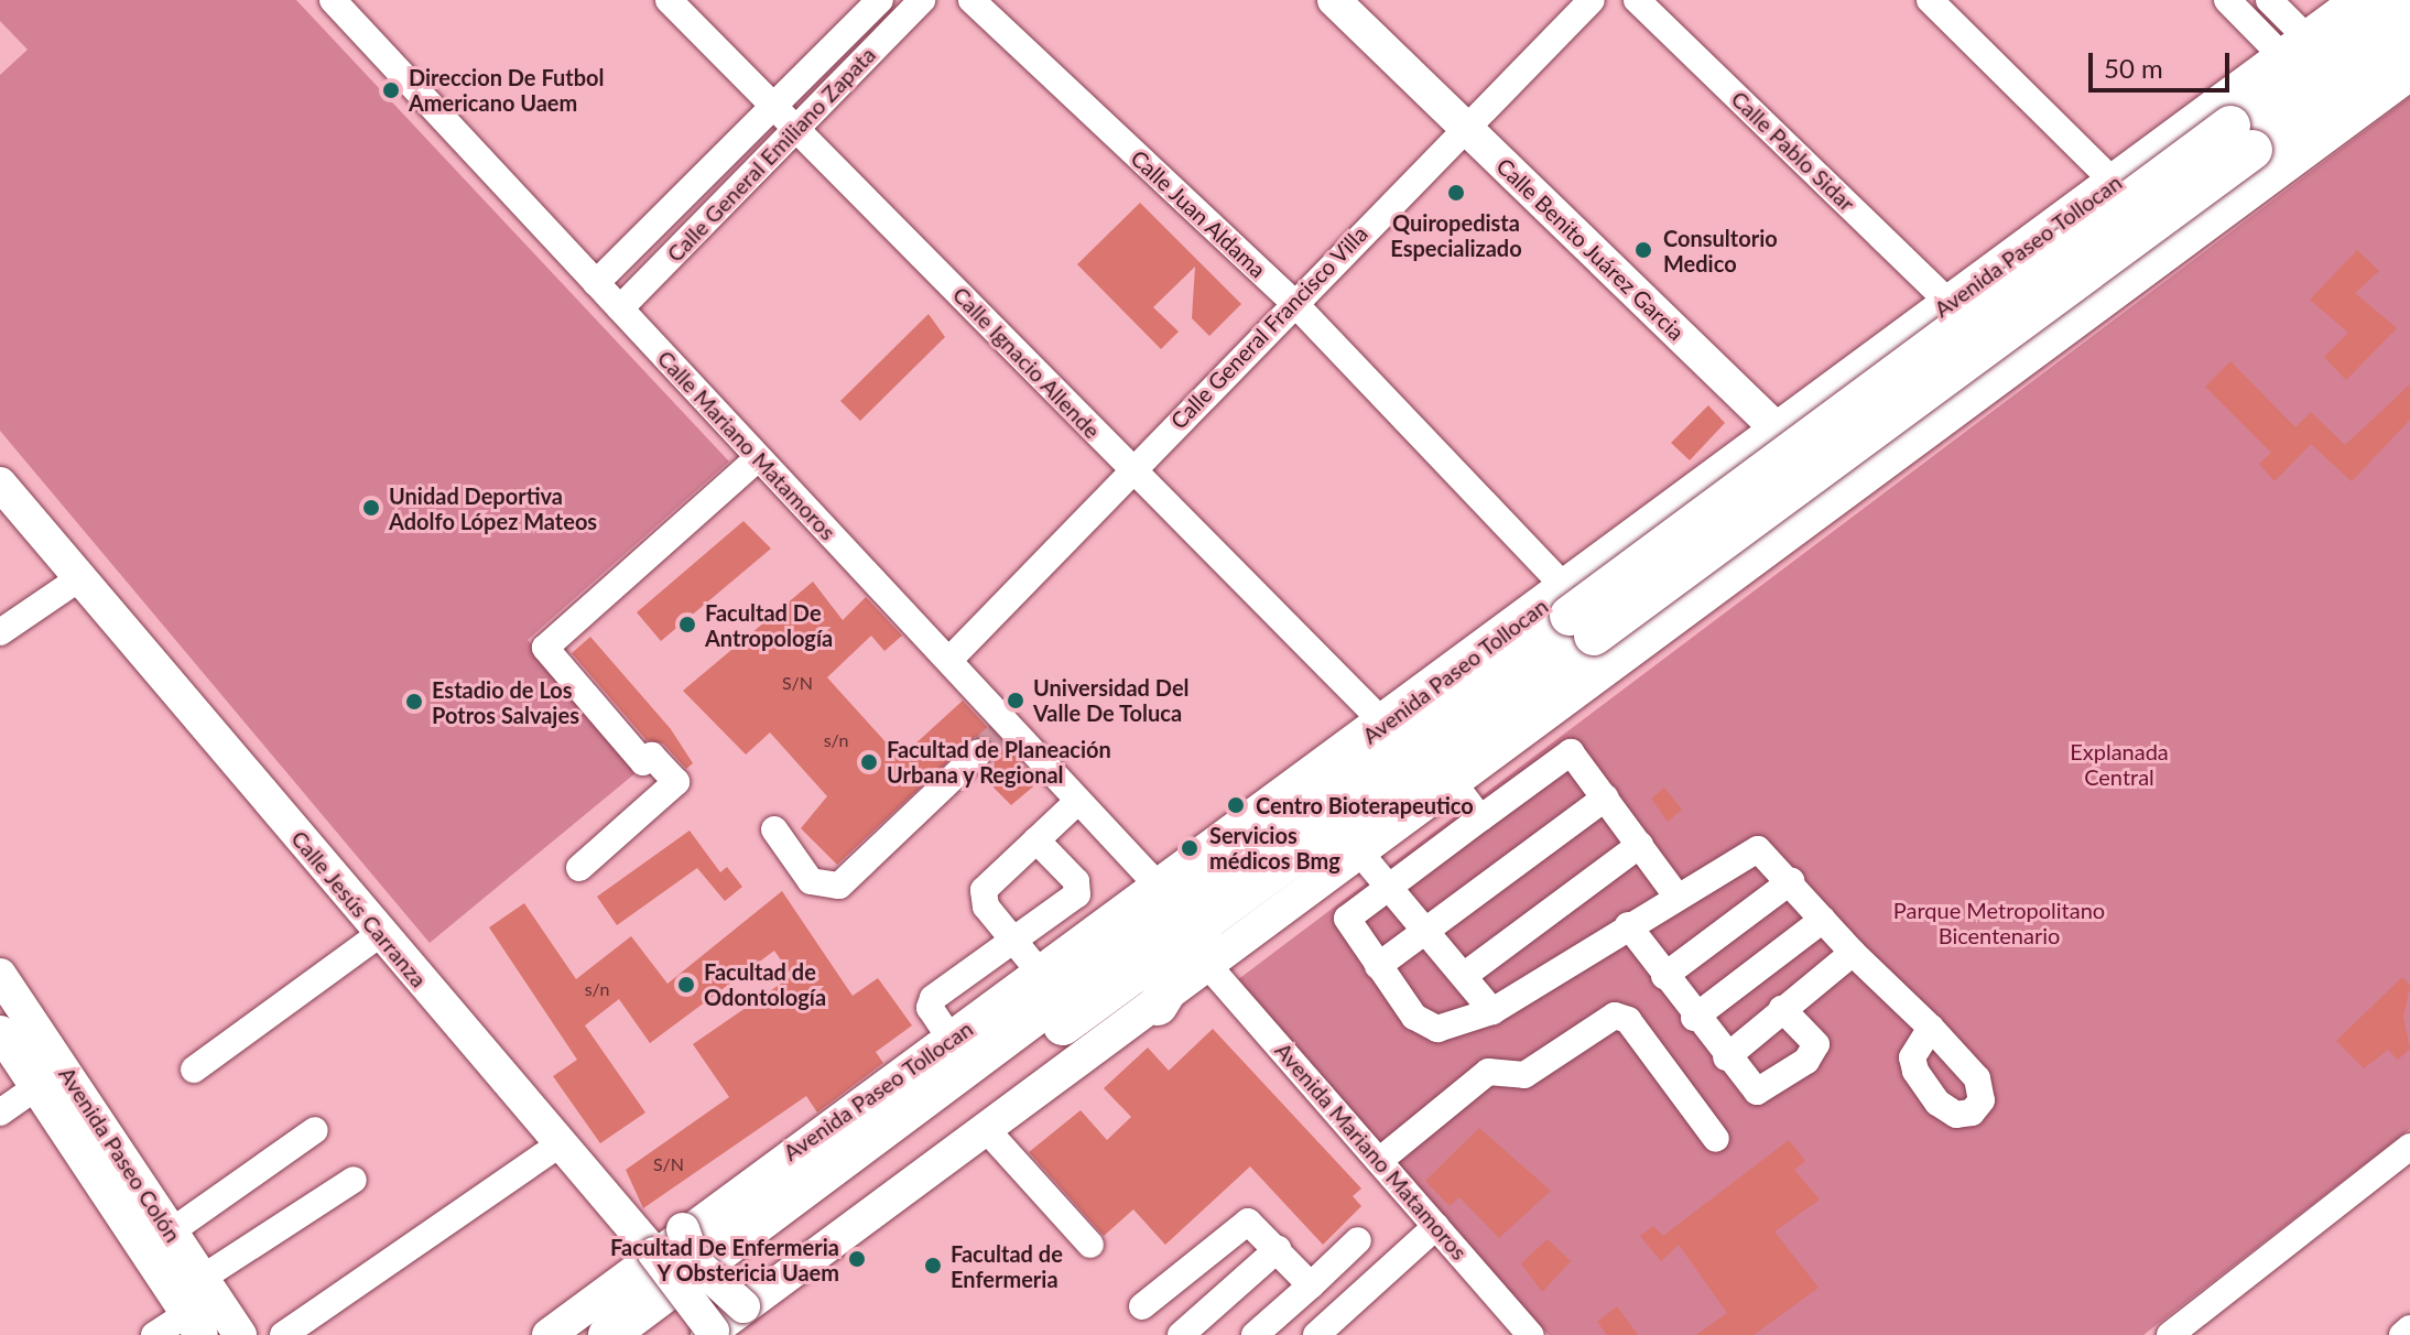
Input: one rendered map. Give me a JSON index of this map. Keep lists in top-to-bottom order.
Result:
{
  "streets": {
    "highway": ["Avenida Paseo Tollocan"],
    "main road": ["Calle Benito Juárez Garcia", "Calle Jesús Carranza", "Avenida Paseo Colón"],
    "street": [
      "Calle Pablo Sidar",
      "Calle General Emiliano Zapata",
      "Calle Juan Aldama",
      "Calle General Francisco Villa",
      "Calle Ignacio Allende",
      "Calle Mariano Matamoros",
      "Avenida Mariano Matamoros"
    ]
  },
  "crossings": [
    ["Calle Pablo Sidar", "Avenida Paseo Tollocan"],
    ["Calle General Emiliano Zapata", "Calle Ignacio Allende"],
    ["Calle General Emiliano Zapata", "Calle Mariano Matamoros"],
    ["Calle Juan Aldama", "Avenida Paseo Tollocan"],
    ["Calle Juan Aldama", "Calle General Francisco Villa"],
    ["Avenida Paseo Tollocan", "Calle Benito Juárez Garcia"],
    ["Avenida Paseo Tollocan", "Calle Ignacio Allende"],
    ["Avenida Paseo Tollocan", "Calle Mariano Matamoros"],
    ["Avenida Paseo Tollocan", "Calle Jesús Carranza"],
    ["Calle Benito Juárez Garcia", "Calle General Francisco Villa"],
    ["Calle General Francisco Villa", "Calle Ignacio Allende"],
    ["Calle General Francisco Villa", "Calle Mariano Matamoros"]
  ],
  "parks": ["Explanada Central", "Parque Metropolitano Bicentenario"],
  "places": [
    "Direccion De Futbol Americano Uaem",
    "Quiropedista Especializado",
    "Consultorio Medico",
    "Unidad Deportiva Adolfo López Mateos",
    "Facultad De Antropología",
    "Universidad Del Valle De Toluca",
    "Estadio de Los Potros Salvajes",
    "Facultad de Planeación Urbana y Regional",
    "Centro Bioterapeutico",
    "Servicios médicos Bmg",
    "Facultad de Odontología",
    "Facultad De Enfermeria Y Obstericia Uaem",
    "Facultad de Enfermeria"
  ],
  "house_numbers": [
    "S/N",
    "s/n",
    "s/n",
    "S/N"
  ],
  "scale_bar": "50 m"
}
